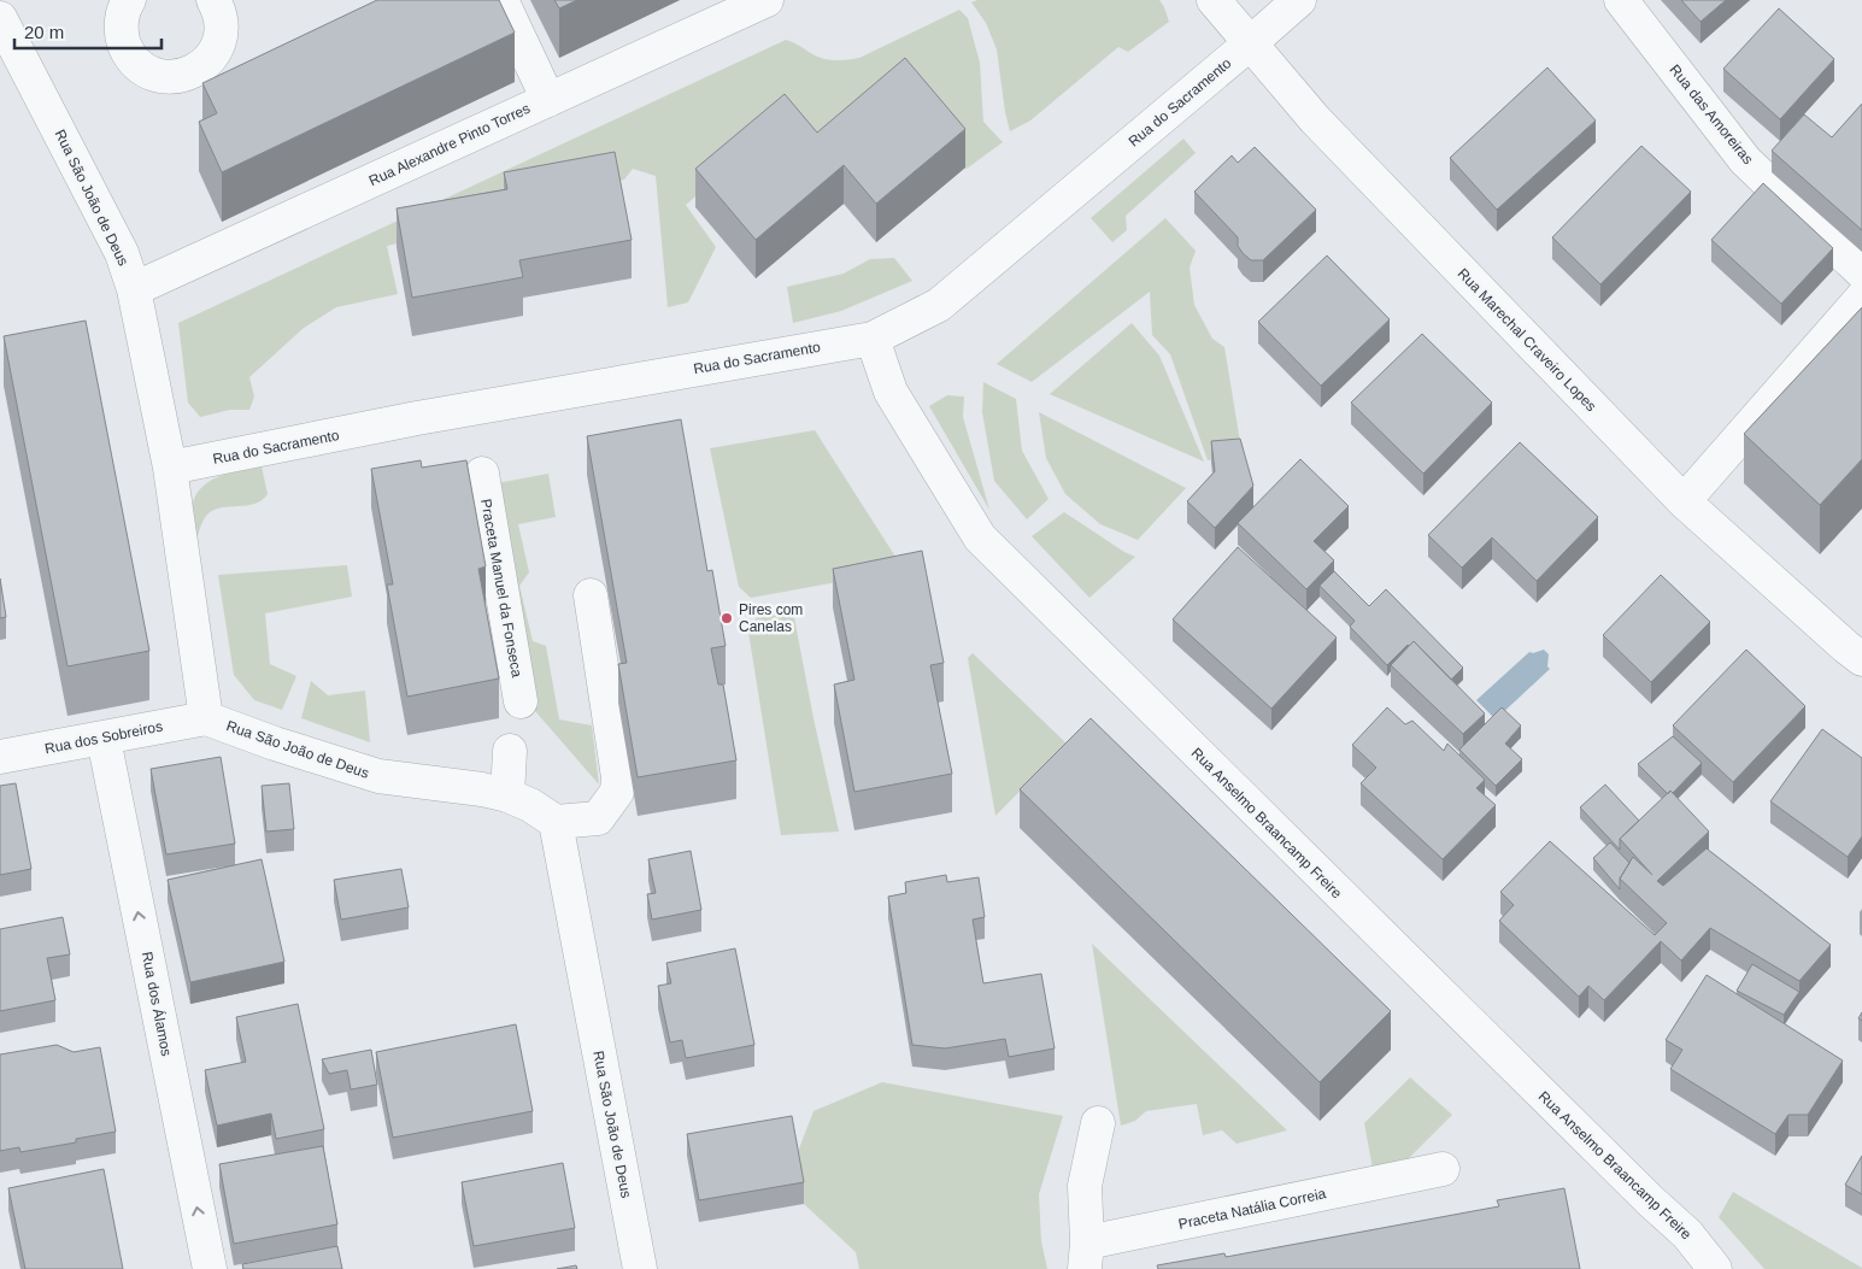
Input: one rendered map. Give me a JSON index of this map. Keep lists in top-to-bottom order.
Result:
{
  "streets": {
    "street": [
      "Rua do Sacramento",
      "Rua das Amoreiras",
      "Rua Alexandre Pinto Torres",
      "Rua São João de Deus",
      "Rua Marechal Craveiro Lopes",
      "Praceta Manuel da Fonseca",
      "Rua dos Sobreiros",
      "Rua Anselmo Braancamp Freire",
      "Rua dos Álamos",
      "Praceta Natália Correia"
    ]
  },
  "crossings": [
    ["Rua do Sacramento", "Rua São João de Deus"],
    ["Rua do Sacramento", "Rua Marechal Craveiro Lopes"],
    ["Rua do Sacramento", "Rua Anselmo Braancamp Freire"],
    ["Rua Alexandre Pinto Torres", "Rua São João de Deus"],
    ["Rua São João de Deus", "Rua dos Sobreiros"],
    ["Rua dos Sobreiros", "Rua dos Álamos"]
  ],
  "one_way": ["Rua dos Álamos"],
  "places": ["Pires com Canelas"],
  "scale_bar": "20 m"
}
